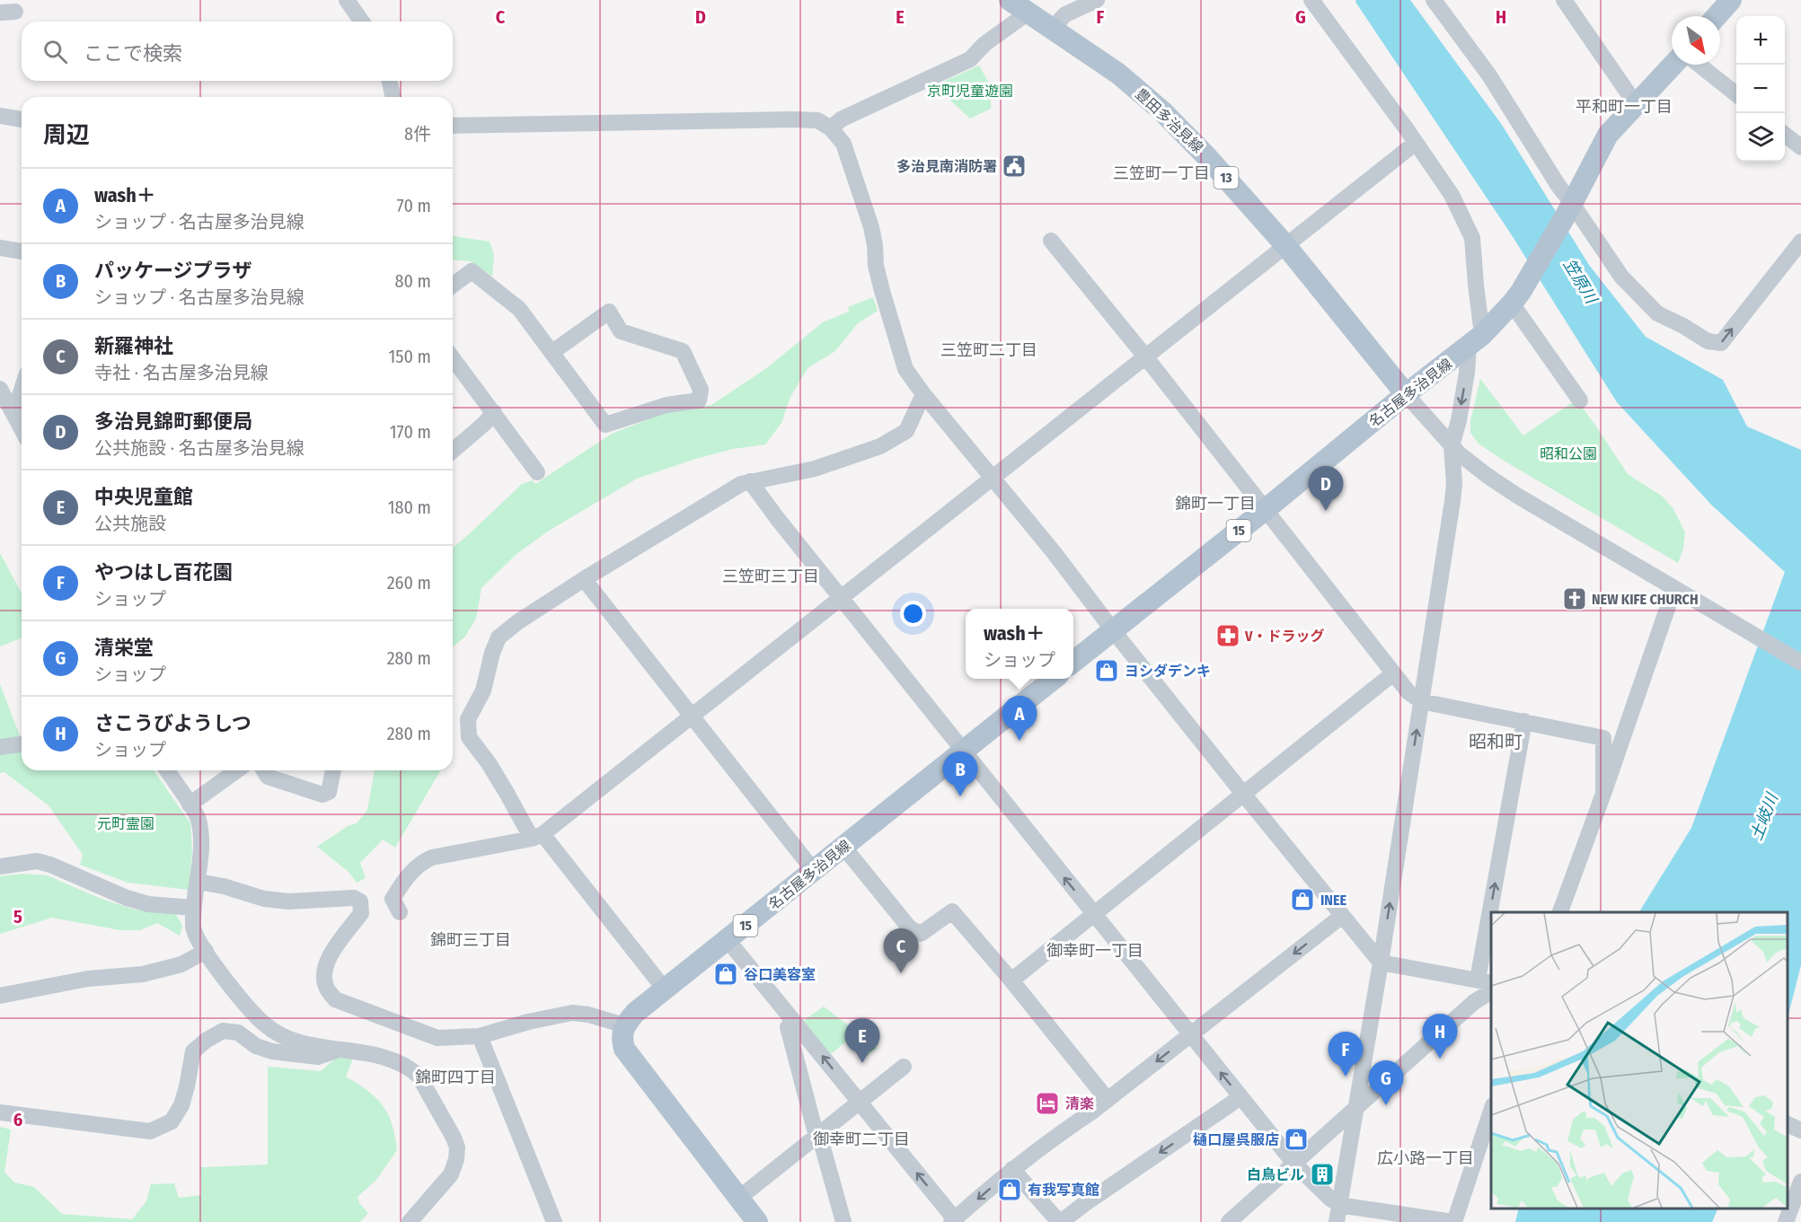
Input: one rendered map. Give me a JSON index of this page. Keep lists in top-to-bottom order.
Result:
{
  "streets": {
    "main road": [
      "豊田多治見線",
      "13",
      "名古屋多治見線",
      "15"
    ]
  },
  "crossings": [
    ["豊田多治見線", "名古屋多治見線"]
  ],
  "districts": [
    "平和町一丁目",
    "三笠町一丁目",
    "三笠町二丁目",
    "錦町一丁目",
    "三笠町三丁目",
    "昭和町",
    "錦町三丁目",
    "御幸町一丁目",
    "錦町四丁目",
    "御幸町二丁目",
    "広小路一丁目"
  ],
  "water": ["笠原川", "土岐川"],
  "parks": ["京町児童遊園", "昭和公園", "元町霊園"],
  "places": {
    "public building": ["多治見南消防署"],
    "church": ["NEW KIFE CHURCH"],
    "pharmacy": ["V・ドラッグ"],
    "shop": [
      "ヨシダデンキ",
      "INEE",
      "谷口美容室",
      "樋口屋呉服店",
      "有我写真館"
    ],
    "hotel": ["清楽"],
    "building": ["白鳥ビル"]
  },
  "north": "bottom right",
  "page": {
    "map_buttons": ["+", "−"],
    "search": "ここで検索",
    "heading": ["周辺", "8件"],
    "list": [
      {
        "mark": "A",
        "name": "wash＋",
        "note": "ショップ · 名古屋多治見線",
        "value": "70 m"
      },
      {
        "mark": "B",
        "name": "パッケージプラザ",
        "note": "ショップ · 名古屋多治見線",
        "value": "80 m"
      },
      {
        "mark": "C",
        "name": "新羅神社",
        "note": "寺社 · 名古屋多治見線",
        "value": "150 m"
      },
      {
        "mark": "D",
        "name": "多治見錦町郵便局",
        "note": "公共施設 · 名古屋多治見線",
        "value": "170 m"
      },
      {
        "mark": "E",
        "name": "中央児童館",
        "note": "公共施設",
        "value": "180 m"
      },
      {
        "mark": "F",
        "name": "やつはし百花園",
        "note": "ショップ",
        "value": "260 m"
      },
      {
        "mark": "G",
        "name": "清栄堂",
        "note": "ショップ",
        "value": "280 m"
      },
      {
        "mark": "H",
        "name": "さこうびようしつ",
        "note": "ショップ",
        "value": "280 m"
      }
    ],
    "pins": [
      "D",
      "A",
      "B",
      "C",
      "H",
      "E",
      "F",
      "G"
    ],
    "popup": ["wash＋", "ショップ"]
  },
  "grid": {
    "columns": [
      "C",
      "D",
      "E",
      "F",
      "G",
      "H"
    ],
    "rows": ["5", "6"]
  }
}
